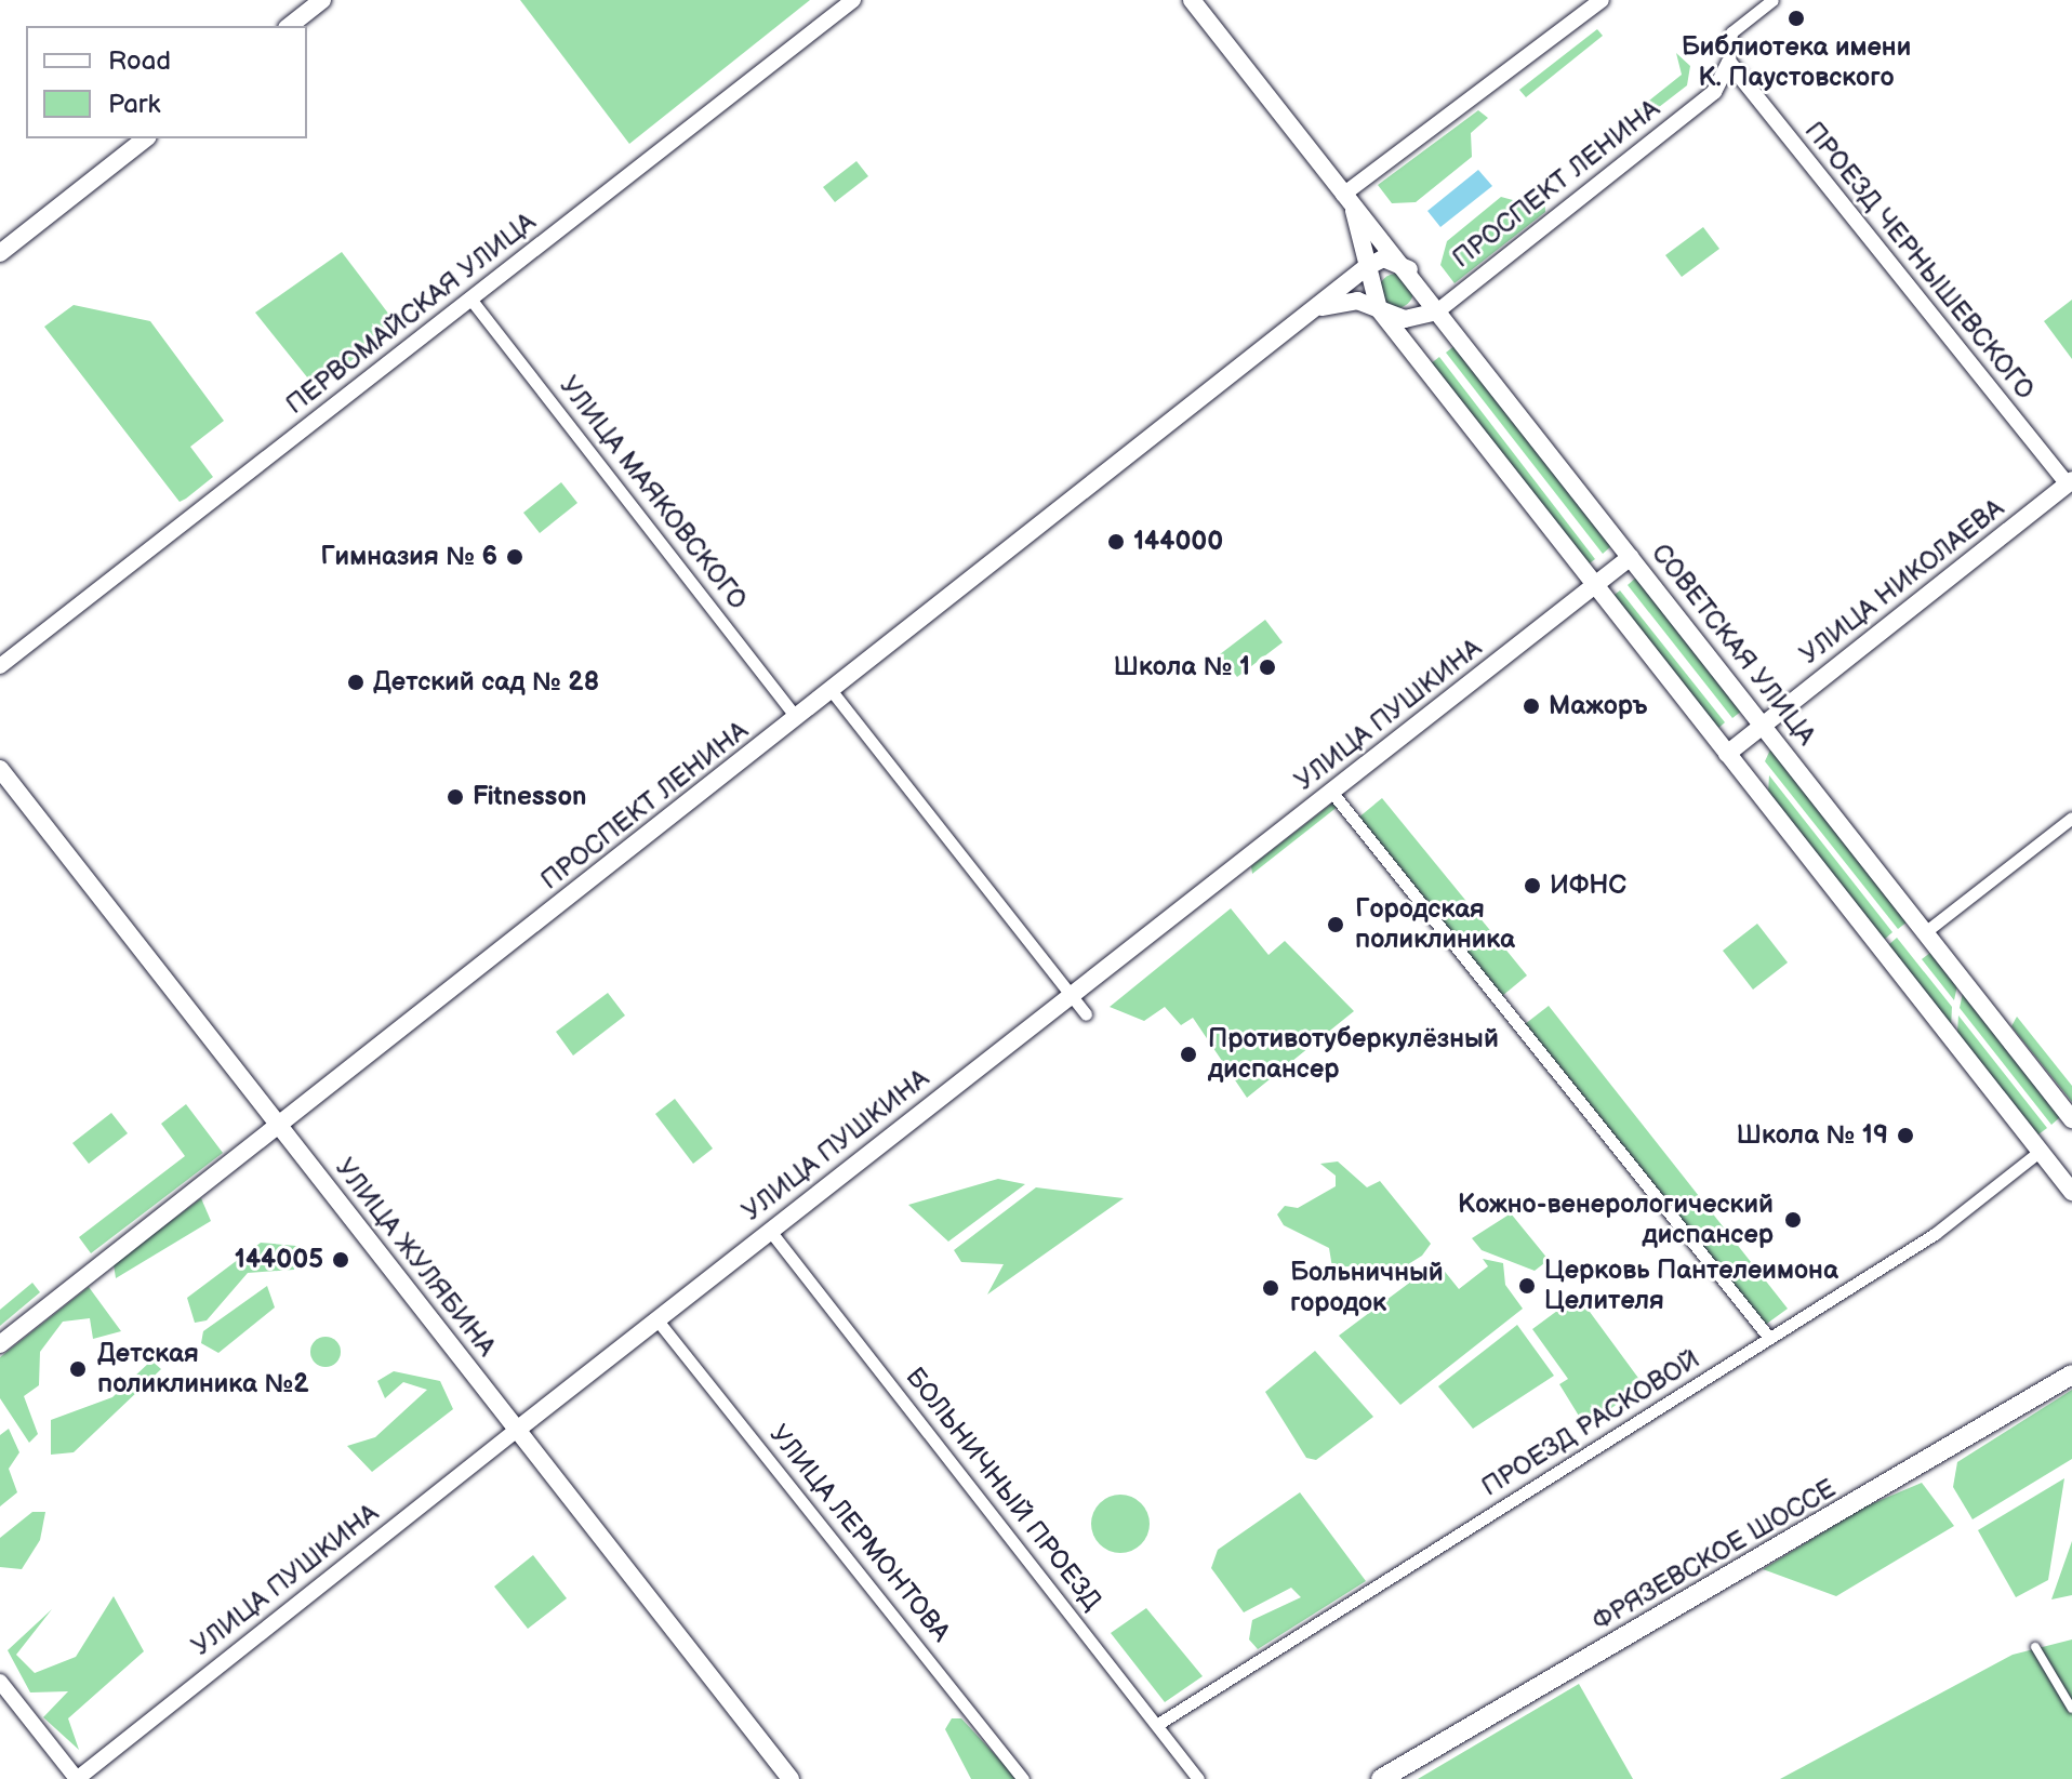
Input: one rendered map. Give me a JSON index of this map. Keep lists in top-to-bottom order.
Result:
{
  "streets": {
    "highway": ["ФРЯЗЕВСКОЕ ШОССЕ"],
    "main road": [
      "ПРОСПЕКТ ЛЕНИНА",
      "УЛИЦА НИКОЛАЕВА",
      "СОВЕТСКАЯ УЛИЦА",
      "УЛИЦА ПУШКИНА",
      "УЛИЦА ЖУЛЯБИНА"
    ],
    "street": [
      "ПРОЕЗД ЧЕРНЫШЕВСКОГО",
      "ПЕРВОМАЙСКАЯ УЛИЦА",
      "УЛИЦА МАЯКОВСКОГО",
      "ПРОЕЗД РАСКОВОЙ",
      "БОЛЬНИЧНЫЙ ПРОЕЗД",
      "УЛИЦА ЛЕРМОНТОВА"
    ]
  },
  "crossings": [
    ["ПРОСПЕКТ ЛЕНИНА", "ПРОЕЗД ЧЕРНЫШЕВСКОГО"],
    ["ПРОСПЕКТ ЛЕНИНА", "УЛИЦА МАЯКОВСКОГО"],
    ["ПРОСПЕКТ ЛЕНИНА", "СОВЕТСКАЯ УЛИЦА"],
    ["ПРОСПЕКТ ЛЕНИНА", "УЛИЦА ЖУЛЯБИНА"],
    ["ПРОЕЗД ЧЕРНЫШЕВСКОГО", "УЛИЦА НИКОЛАЕВА"],
    ["ПЕРВОМАЙСКАЯ УЛИЦА", "УЛИЦА МАЯКОВСКОГО"],
    ["УЛИЦА НИКОЛАЕВА", "СОВЕТСКАЯ УЛИЦА"],
    ["СОВЕТСКАЯ УЛИЦА", "УЛИЦА ПУШКИНА"],
    ["УЛИЦА ПУШКИНА", "УЛИЦА ЖУЛЯБИНА"],
    ["УЛИЦА ПУШКИНА", "БОЛЬНИЧНЫЙ ПРОЕЗД"],
    ["УЛИЦА ПУШКИНА", "УЛИЦА ЛЕРМОНТОВА"],
    ["ПРОЕЗД РАСКОВОЙ", "БОЛЬНИЧНЫЙ ПРОЕЗД"]
  ],
  "places": [
    "Библиотека имени К. Паустовского",
    "144000",
    "Гимназия № 6",
    "Школа № 1",
    "Детский сад № 28",
    "Мажоръ",
    "Fitnesson",
    "ИФНС",
    "Городская поликлиника",
    "Противотуберкулёзный диспансер",
    "Школа № 19",
    "Кожно-венерологический диспансер",
    "144005",
    "Церковь Пантелеимона Целителя",
    "Больничный городок",
    "Детская поликлиника №2"
  ],
  "legend": ["Road", "Park"]
}
